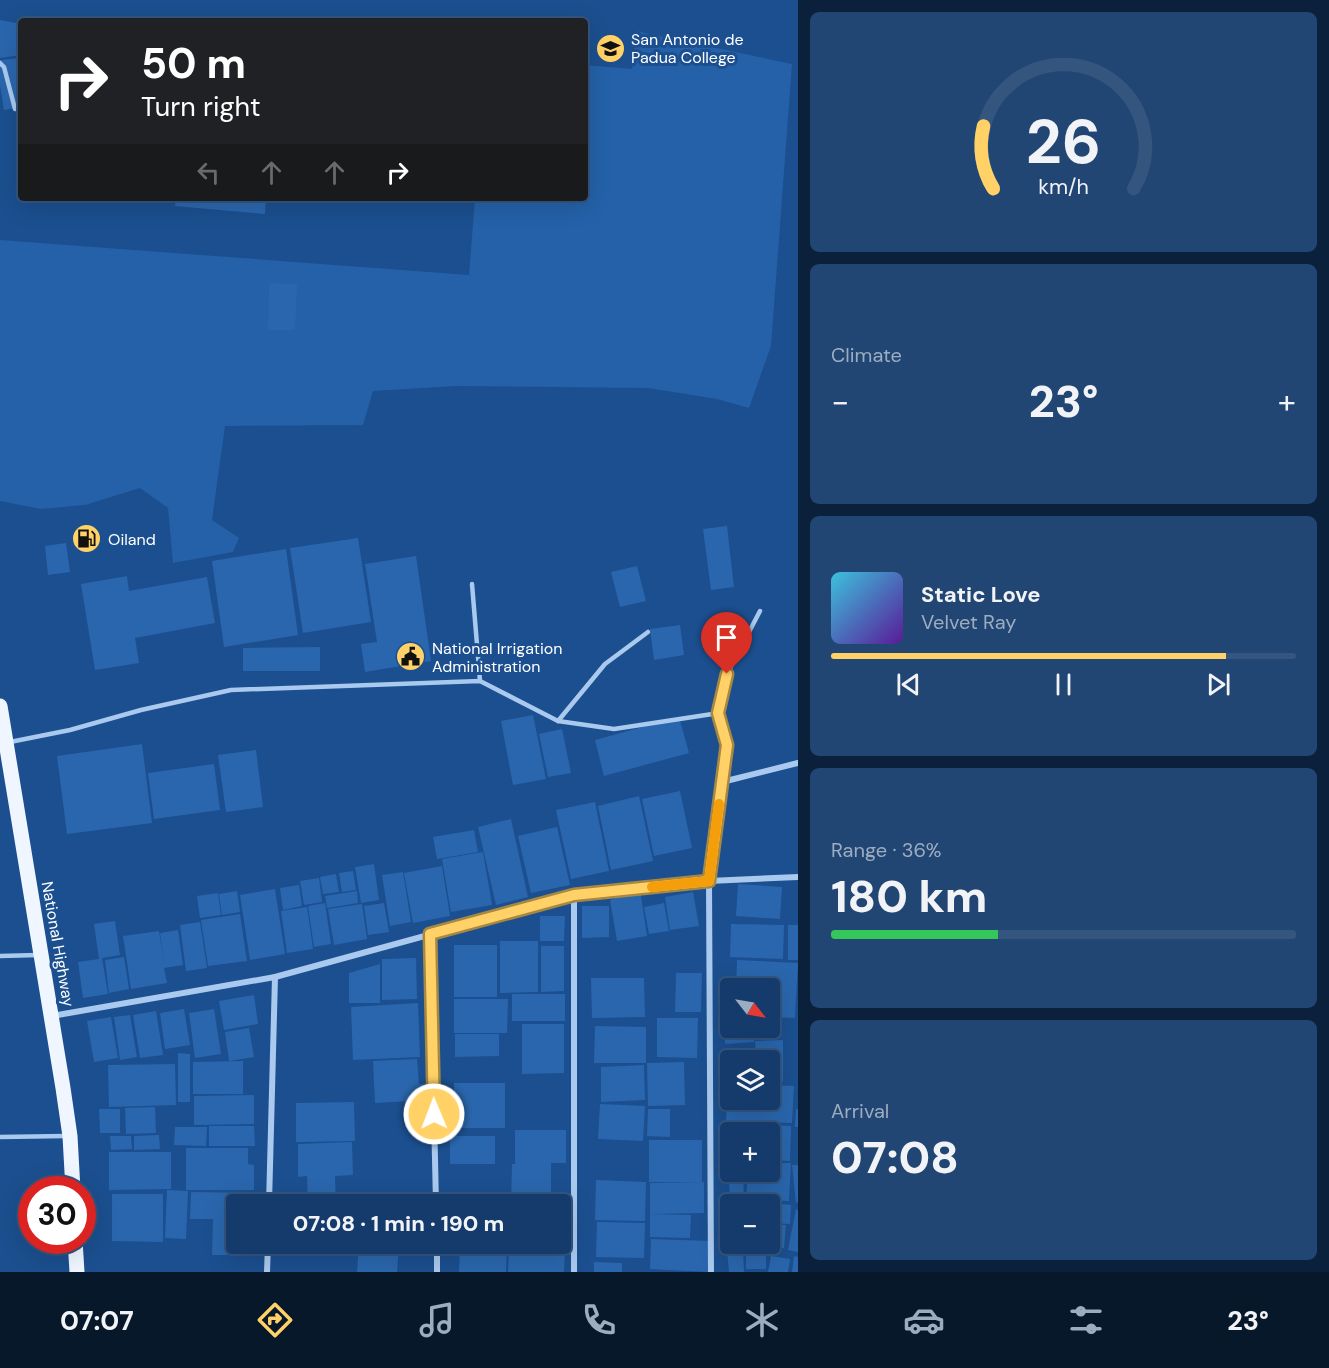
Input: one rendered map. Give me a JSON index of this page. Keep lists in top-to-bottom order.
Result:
{
  "streets": {
    "main road": ["National Highway"]
  },
  "places": {
    "school or university": ["San Antonio de Padua College"],
    "fuel station": ["Oiland"],
    "public building": ["National Irrigation Administration"]
  },
  "north": "bottom right",
  "page": {
    "turn": ["50 m", "Turn right"],
    "tile": [
      "Climate",
      ["Range · 36%", "180 km"],
      ["Arrival", "07:08"]
    ],
    "heat": ["−", "23°", "+"],
    "song": ["Static Love", "Velvet Ray"],
    "map_buttons": ["+", "−"],
    "limit": "30",
    "trip": "07:08 · 1 min · 190 m",
    "tabs": ["07:07", "23°"],
    "gauge": ["26", "km/h"]
  }
}
